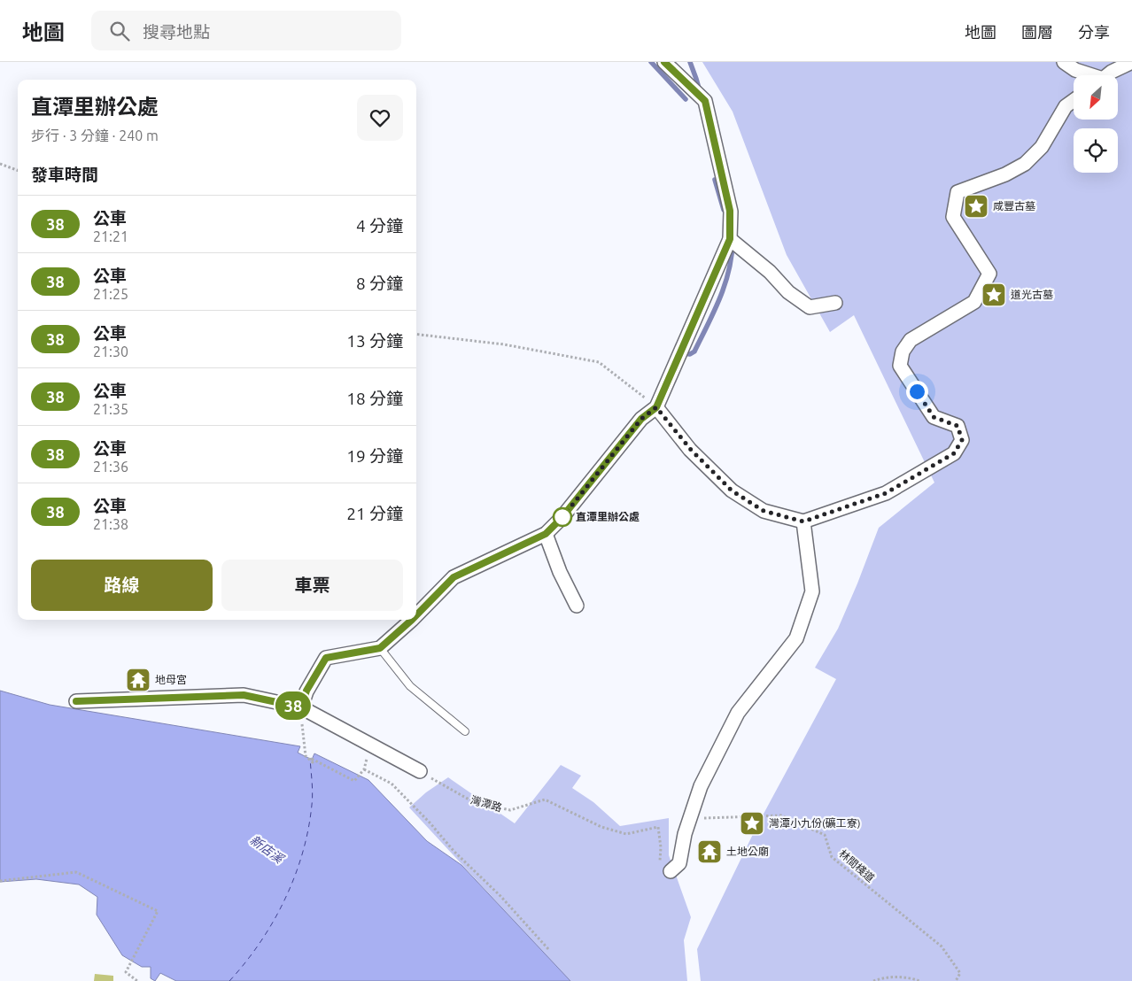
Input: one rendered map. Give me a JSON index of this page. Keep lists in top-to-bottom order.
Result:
{
  "streets": {
    "path": ["灣潭路", "林間棧道"]
  },
  "water": ["新店溪"],
  "places": {
    "place": ["咸豐古墓", "道光古墓", "灣潭小九份(礦工寮)"],
    "other": ["直潭里辦公處"],
    "temple": ["地母宮", "土地公廟"]
  },
  "lines": ["bus line 38"],
  "north": "bottom left",
  "page": {
    "header": "地圖",
    "search": "搜尋地點",
    "nav": ["地圖", "圖層", "分享"],
    "on_map": "38",
    "heading": [
      ["直潭里辦公處", "步行 · 3 分鐘 · 240 m"],
      "發車時間"
    ],
    "list": [
      {
        "mark": "38",
        "name": "公車",
        "note": "21:21",
        "value": "4 分鐘"
      },
      {
        "mark": "38",
        "name": "公車",
        "note": "21:25",
        "value": "8 分鐘"
      },
      {
        "mark": "38",
        "name": "公車",
        "note": "21:30",
        "value": "13 分鐘"
      },
      {
        "mark": "38",
        "name": "公車",
        "note": "21:35",
        "value": "18 分鐘"
      },
      {
        "mark": "38",
        "name": "公車",
        "note": "21:36",
        "value": "19 分鐘"
      },
      {
        "mark": "38",
        "name": "公車",
        "note": "21:38",
        "value": "21 分鐘"
      }
    ],
    "buttons": ["路線", "車票"]
  }
}
